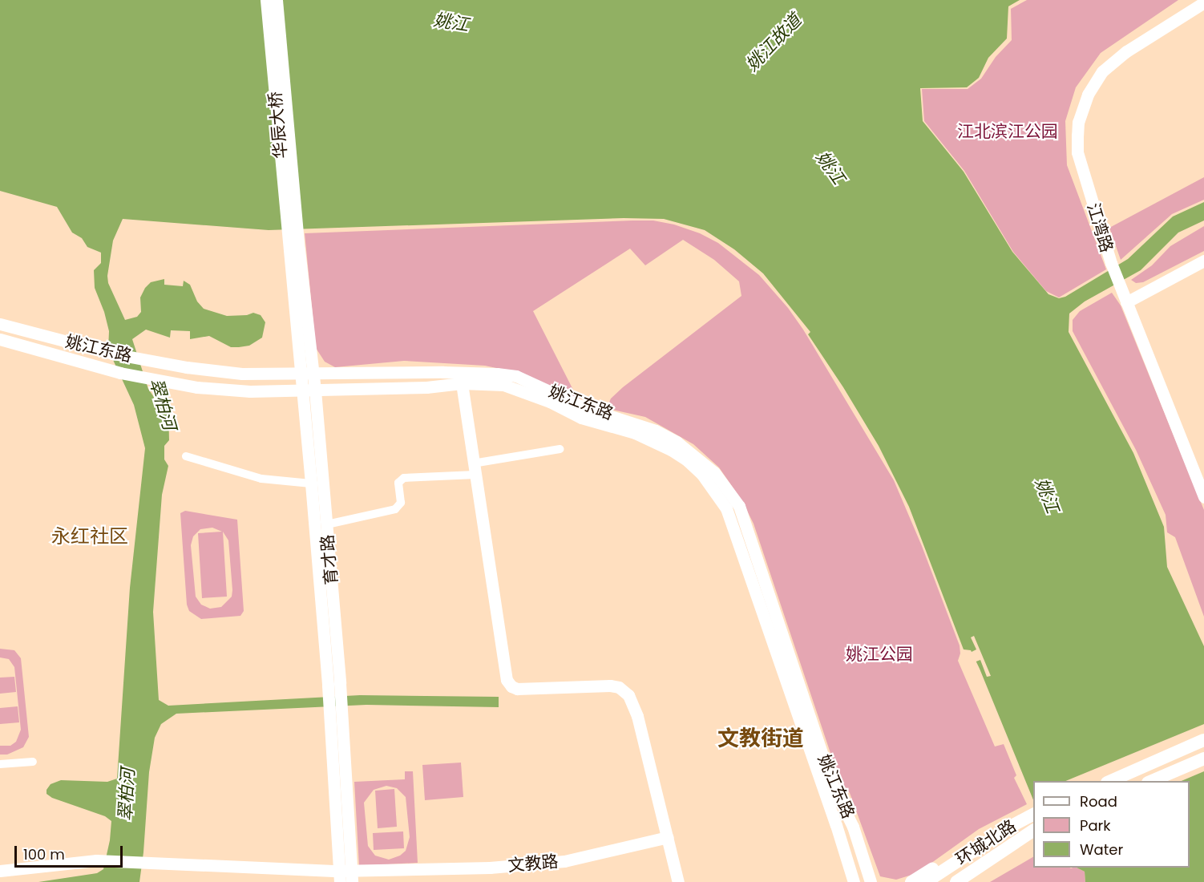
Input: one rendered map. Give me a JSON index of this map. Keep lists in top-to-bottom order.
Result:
{
  "streets": {
    "main road": [
      "华辰大桥",
      "江湾路",
      "姚江东路",
      "育才路",
      "环城北路",
      "文教路"
    ]
  },
  "crossings": [
    ["华辰大桥", "育才路"],
    ["姚江东路", "育才路"],
    ["育才路", "文教路"]
  ],
  "districts": ["永红社区", "文教街道"],
  "water": ["姚江", "姚江故道", "翠柏河"],
  "parks": ["江北滨江公园", "姚江公园"],
  "legend": ["Road", "Park", "Water"],
  "scale_bar": "100 m"
}
